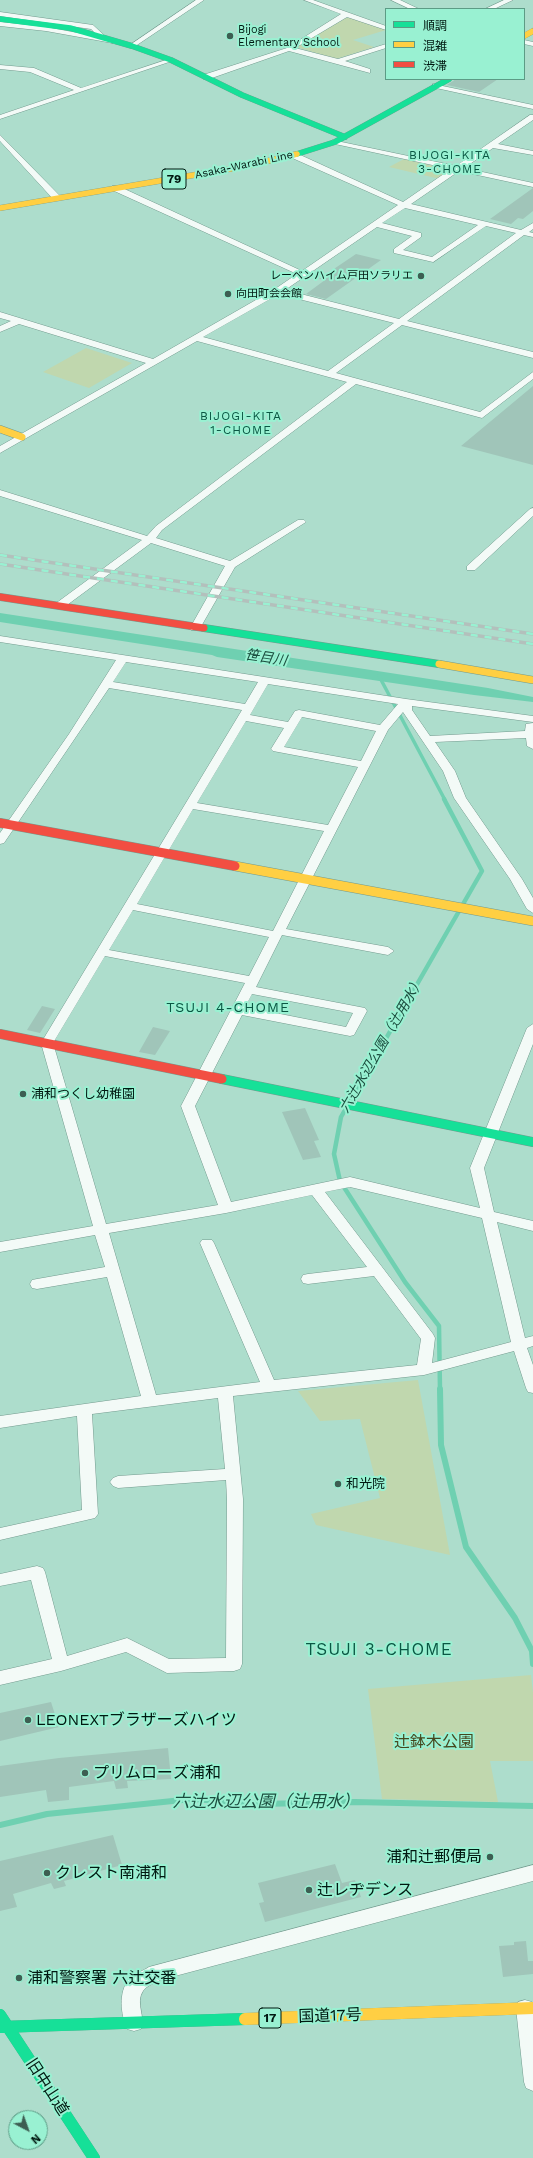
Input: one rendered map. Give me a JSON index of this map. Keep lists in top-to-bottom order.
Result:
{
  "streets": {
    "main road": [
      "Asaka-Warabi Line",
      "79",
      "国道17号",
      "17",
      "旧中山道"
    ]
  },
  "crossings": [
    ["国道17号", "旧中山道"]
  ],
  "districts": [
    "BIJOGI-KITA 3-CHOME",
    "BIJOGI-KITA 1-CHOME",
    "TSUJI 4-CHOME",
    "TSUJI 3-CHOME"
  ],
  "water": ["笹目川", "六辻水辺公園（辻用水）"],
  "parks": ["辻鉢木公園"],
  "places": [
    "Bijogi Elementary School",
    "レーベンハイム戸田ソラリエ",
    "向田町会会館",
    "浦和つくし幼稚園",
    "和光院",
    "LEONEXTブラザーズハイツ",
    "プリムローズ浦和",
    "浦和辻郵便局",
    "クレスト南浦和",
    "辻レヂデンス",
    "浦和警察署 六辻交番"
  ],
  "legend": ["順調", "混雑", "渋滞"],
  "north": "bottom right"
}
